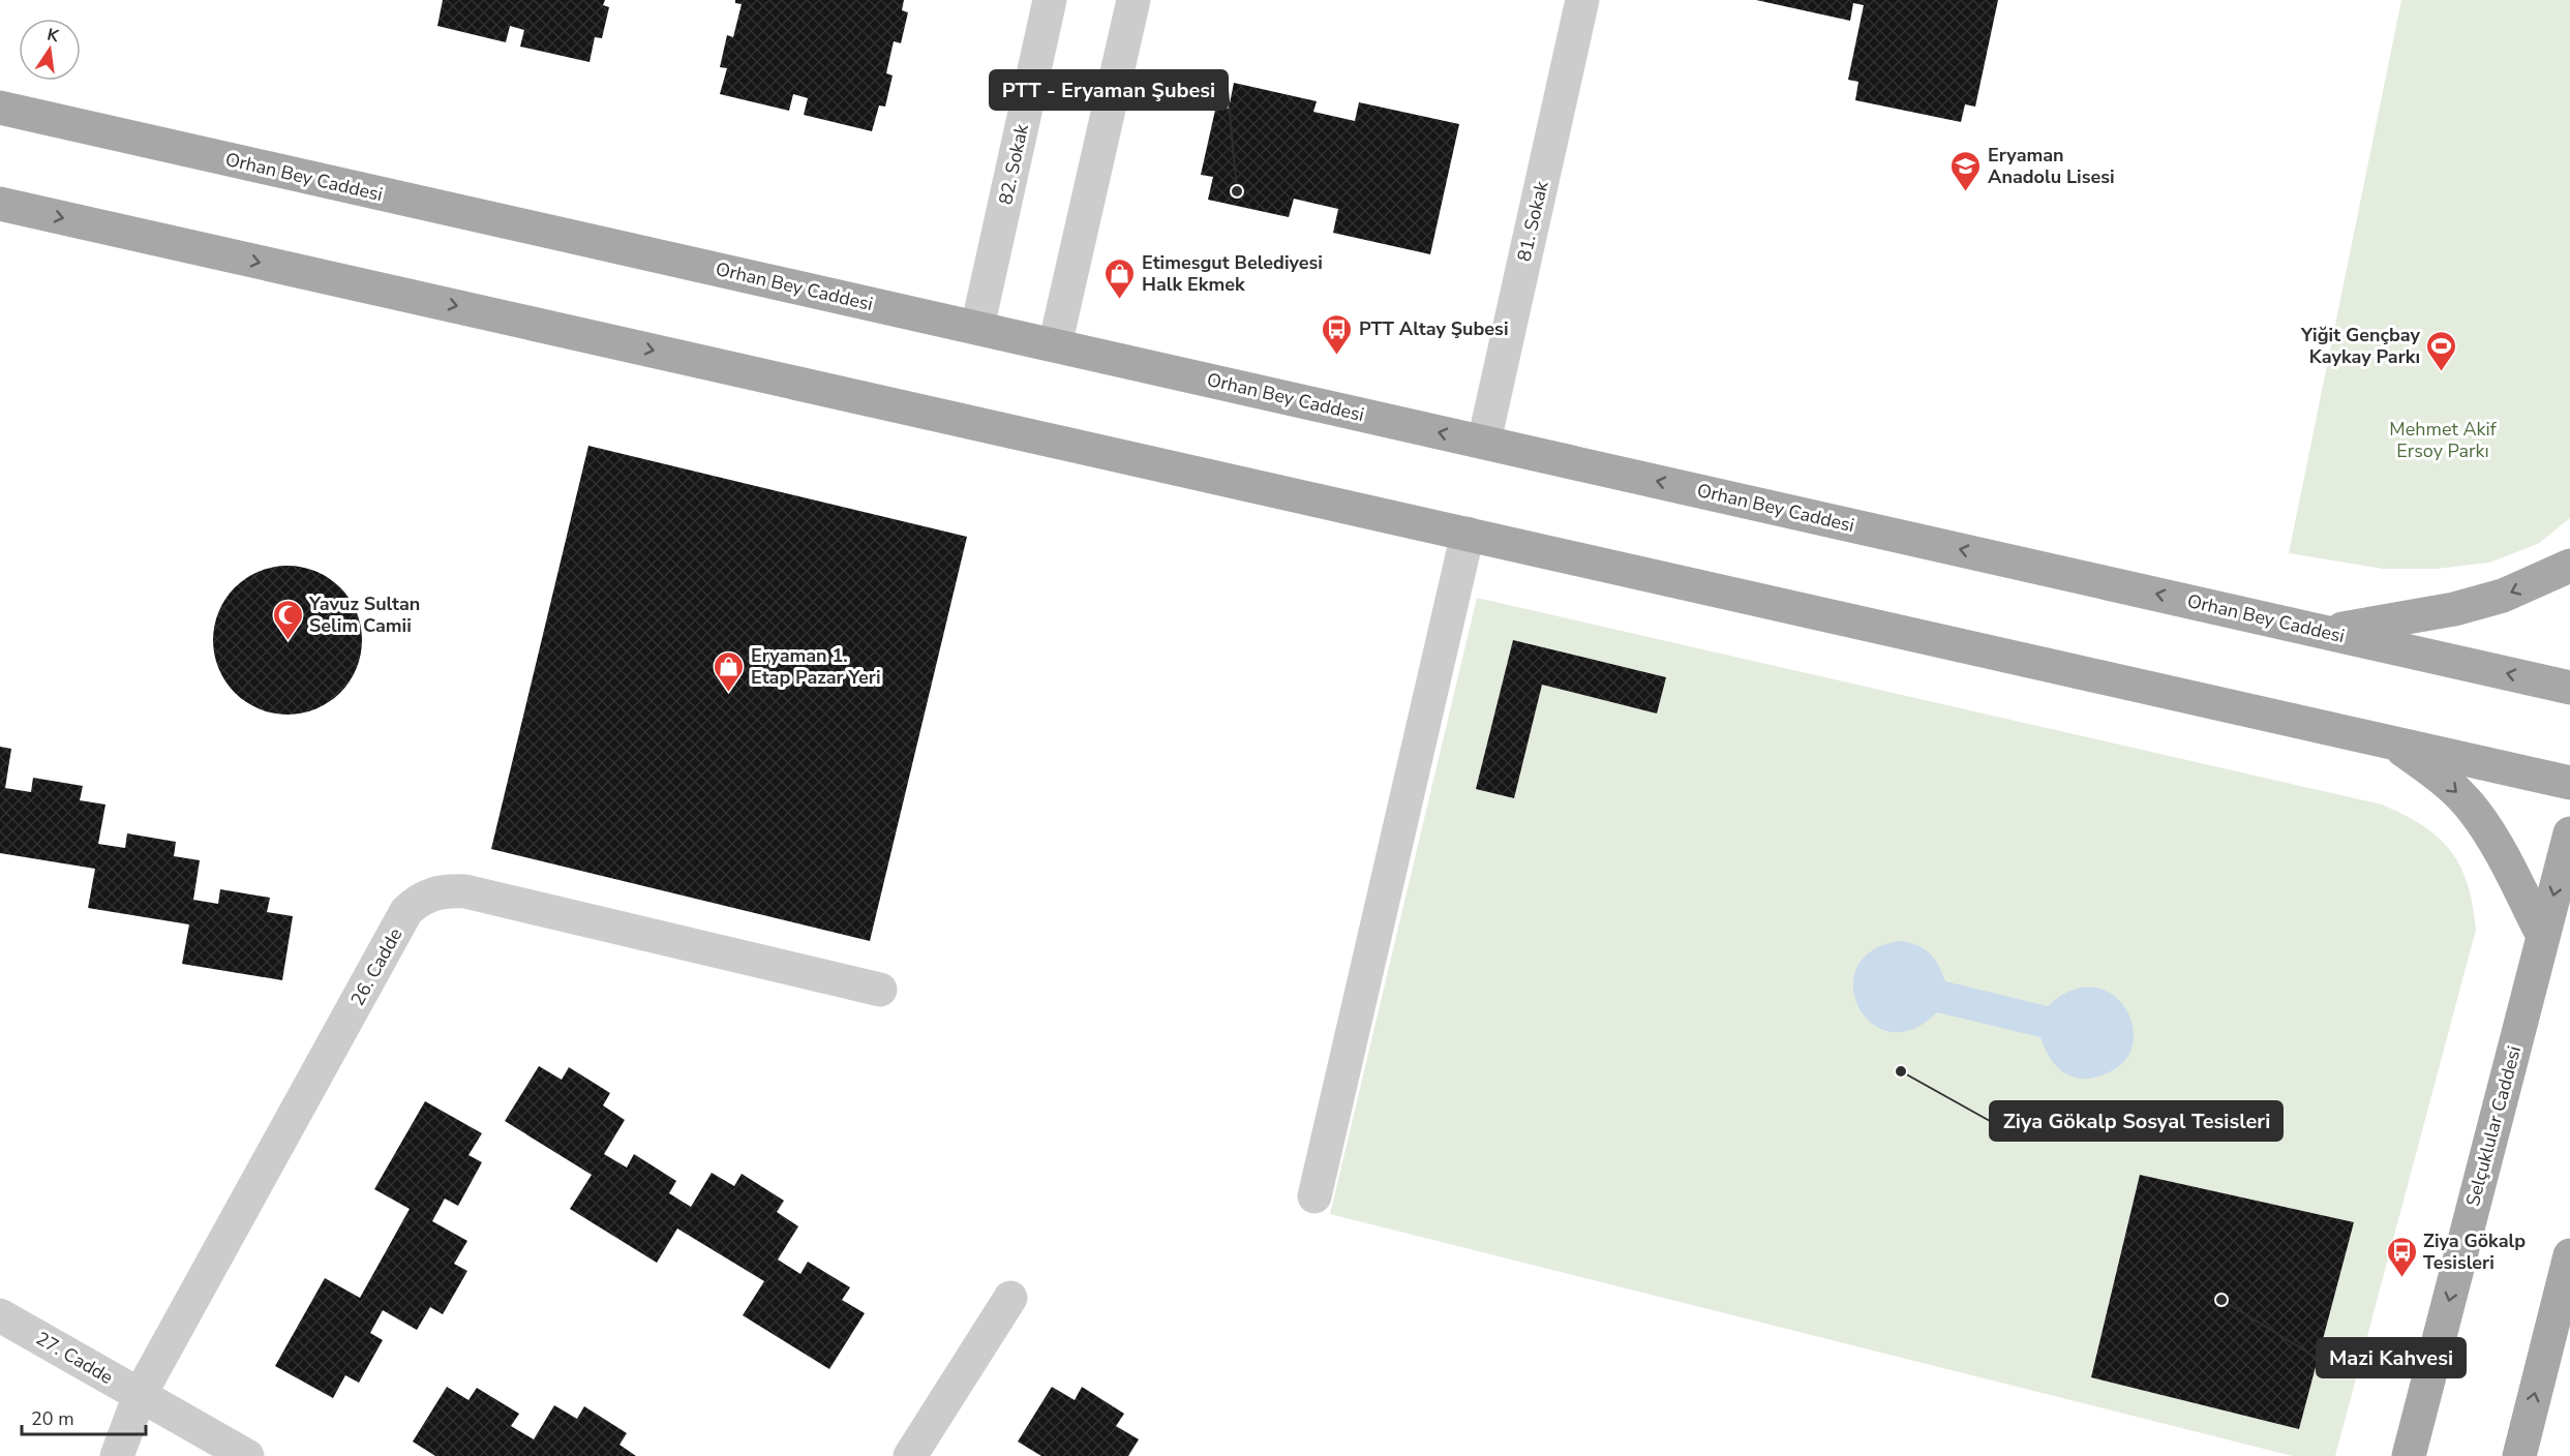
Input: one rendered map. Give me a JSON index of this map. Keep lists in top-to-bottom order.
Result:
{
  "streets": {
    "main road": ["Orhan Bey Caddesi", "Selçuklular Caddesi"],
    "street": [
      "82. Sokak",
      "81. Sokak",
      "26. Cadde",
      "27. Cadde"
    ]
  },
  "crossings": [
    ["82. Sokak", "Orhan Bey Caddesi"],
    ["Orhan Bey Caddesi", "81. Sokak"],
    ["26. Cadde", "27. Cadde"]
  ],
  "parks": ["Mehmet Akif Ersoy Parkı"],
  "places": {
    "other": ["PTT - Eryaman Şubesi", "Ziya Gökalp Sosyal Tesisleri", "Mazi Kahvesi"],
    "school or university": ["Eryaman Anadolu Lisesi"],
    "shop": ["Etimesgut Belediyesi Halk Ekmek", "Eryaman 1. Etap Pazar Yeri"],
    "bus stop": ["PTT Altay Şubesi", "Ziya Gökalp Tesisleri"],
    "sports": ["Yiğit Gençbay Kaykay Parkı"],
    "mosque": ["Yavuz Sultan Selim Camii"]
  },
  "scale_bar": "20 m",
  "north": "top"
}
